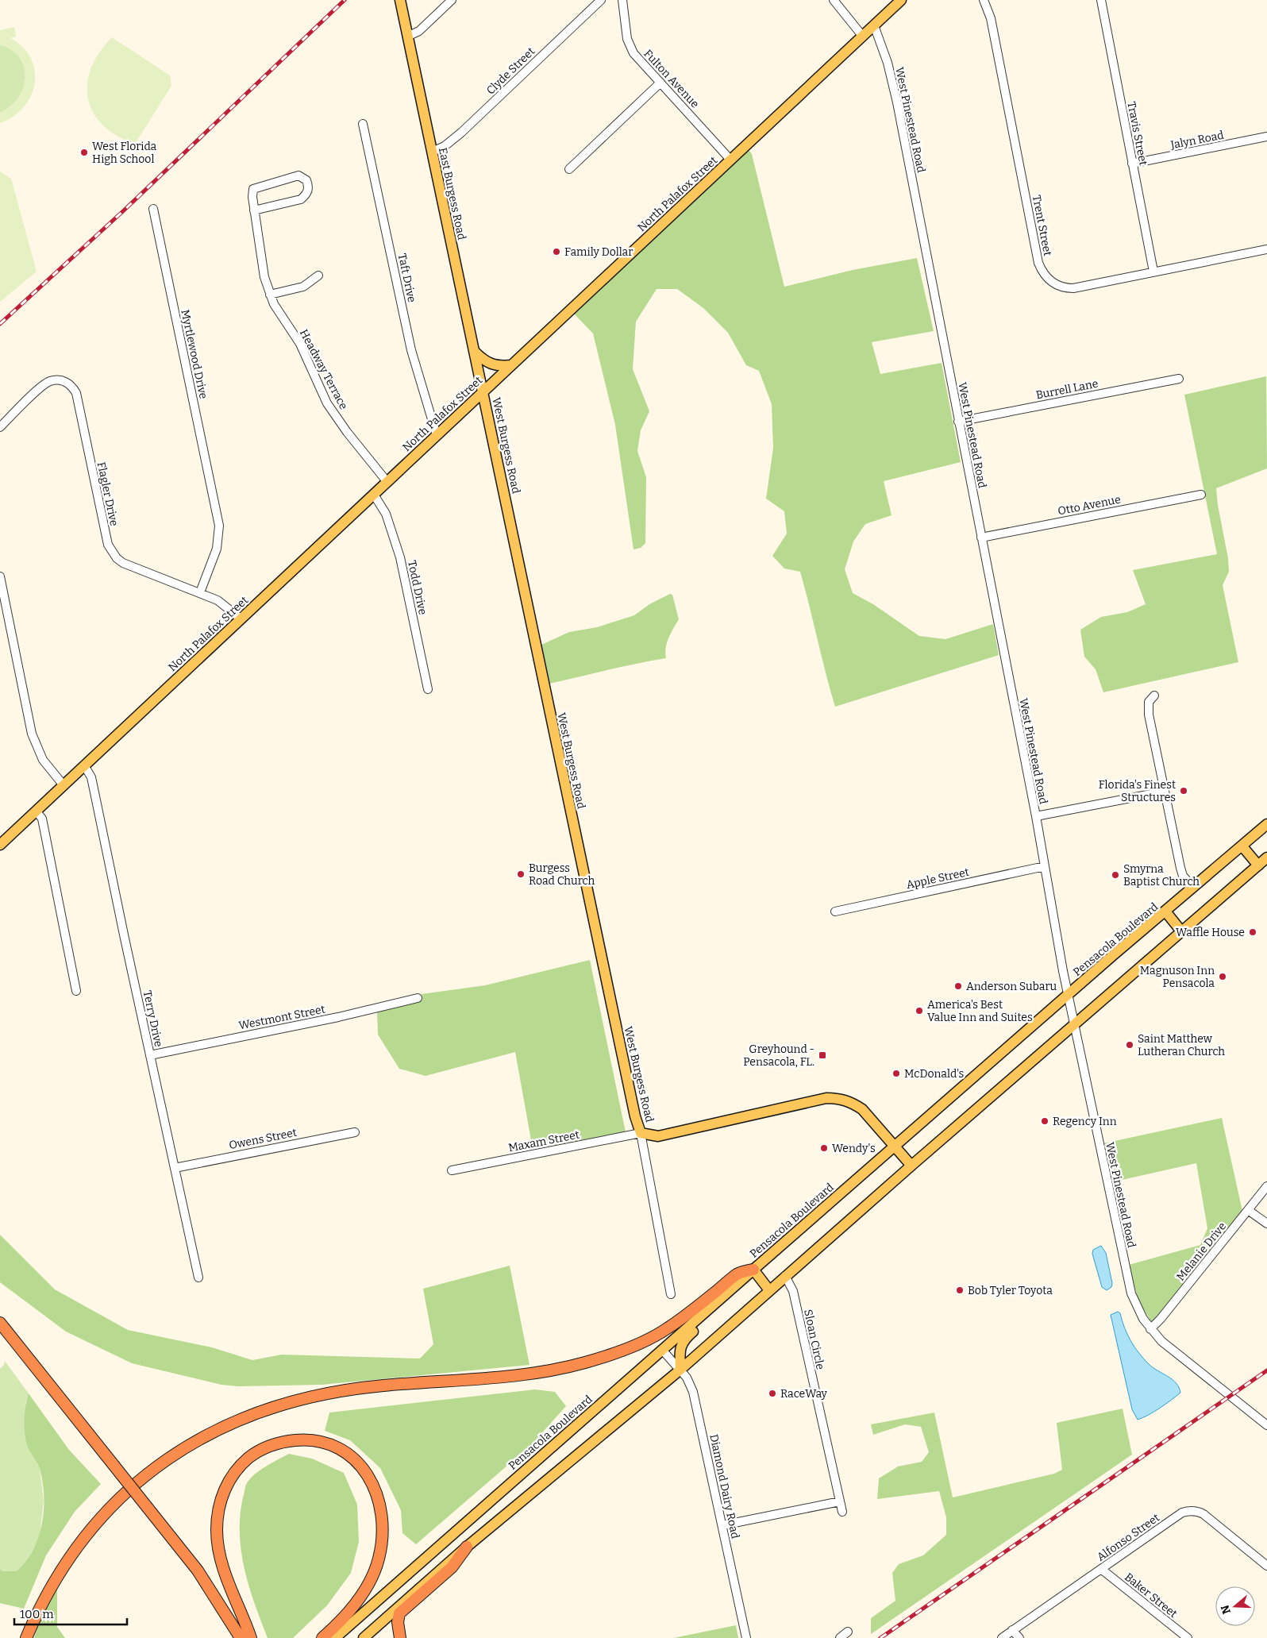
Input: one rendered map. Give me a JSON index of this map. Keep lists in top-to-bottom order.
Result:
{
  "streets": {
    "main road": [
      "East Burgess Road",
      "North Palafox Street",
      "West Burgess Road",
      "Pensacola Boulevard"
    ],
    "street": [
      "Clyde Street",
      "Fulton Avenue",
      "West Pinestead Road",
      "Travis Street",
      "Jalyn Road",
      "Trent Street",
      "Taft Drive",
      "Myrtlewood Drive",
      "Headway Terrace",
      "Burrell Lane",
      "Flagler Drive",
      "Otto Avenue",
      "Todd Drive",
      "Apple Street",
      "Westmont Street",
      "Terry Drive",
      "Owens Street",
      "Maxam Street",
      "Melanie Drive",
      "Sloan Circle",
      "Diamond Dairy Road",
      "Alfonso Street",
      "Baker Street"
    ]
  },
  "crossings": [
    ["Clyde Street", "East Burgess Road"],
    ["Fulton Avenue", "North Palafox Street"],
    ["West Pinestead Road", "North Palafox Street"],
    ["West Pinestead Road", "Burrell Lane"],
    ["West Pinestead Road", "Otto Avenue"],
    ["West Pinestead Road", "Apple Street"],
    ["West Pinestead Road", "Pensacola Boulevard"],
    ["West Pinestead Road", "Melanie Drive"],
    ["Travis Street", "Jalyn Road"],
    ["Travis Street", "Trent Street"],
    ["East Burgess Road", "North Palafox Street"],
    ["East Burgess Road", "West Burgess Road"],
    ["North Palafox Street", "Taft Drive"],
    ["North Palafox Street", "Headway Terrace"],
    ["North Palafox Street", "West Burgess Road"],
    ["North Palafox Street", "Flagler Drive"],
    ["North Palafox Street", "Todd Drive"],
    ["North Palafox Street", "Terry Drive"],
    ["Myrtlewood Drive", "Flagler Drive"],
    ["West Burgess Road", "Pensacola Boulevard"],
    ["West Burgess Road", "Maxam Street"],
    ["Pensacola Boulevard", "Diamond Dairy Road"],
    ["Westmont Street", "Terry Drive"],
    ["Terry Drive", "Owens Street"],
    ["Alfonso Street", "Baker Street"]
  ],
  "places": {
    "other": [
      "West Florida High School",
      "Family Dollar",
      "Florida's Finest Structures",
      "Burgess Road Church",
      "Smyrna Baptist Church",
      "Waffle House",
      "Magnuson Inn Pensacola",
      "Anderson Subaru",
      "America's Best Value Inn and Suites",
      "Saint Matthew Lutheran Church",
      "McDonald's",
      "Regency Inn",
      "Wendy's",
      "Bob Tyler Toyota",
      "RaceWay"
    ],
    "transit": ["Greyhound - Pensacola, FL."]
  },
  "scale_bar": "100 m",
  "north": "left"
}
